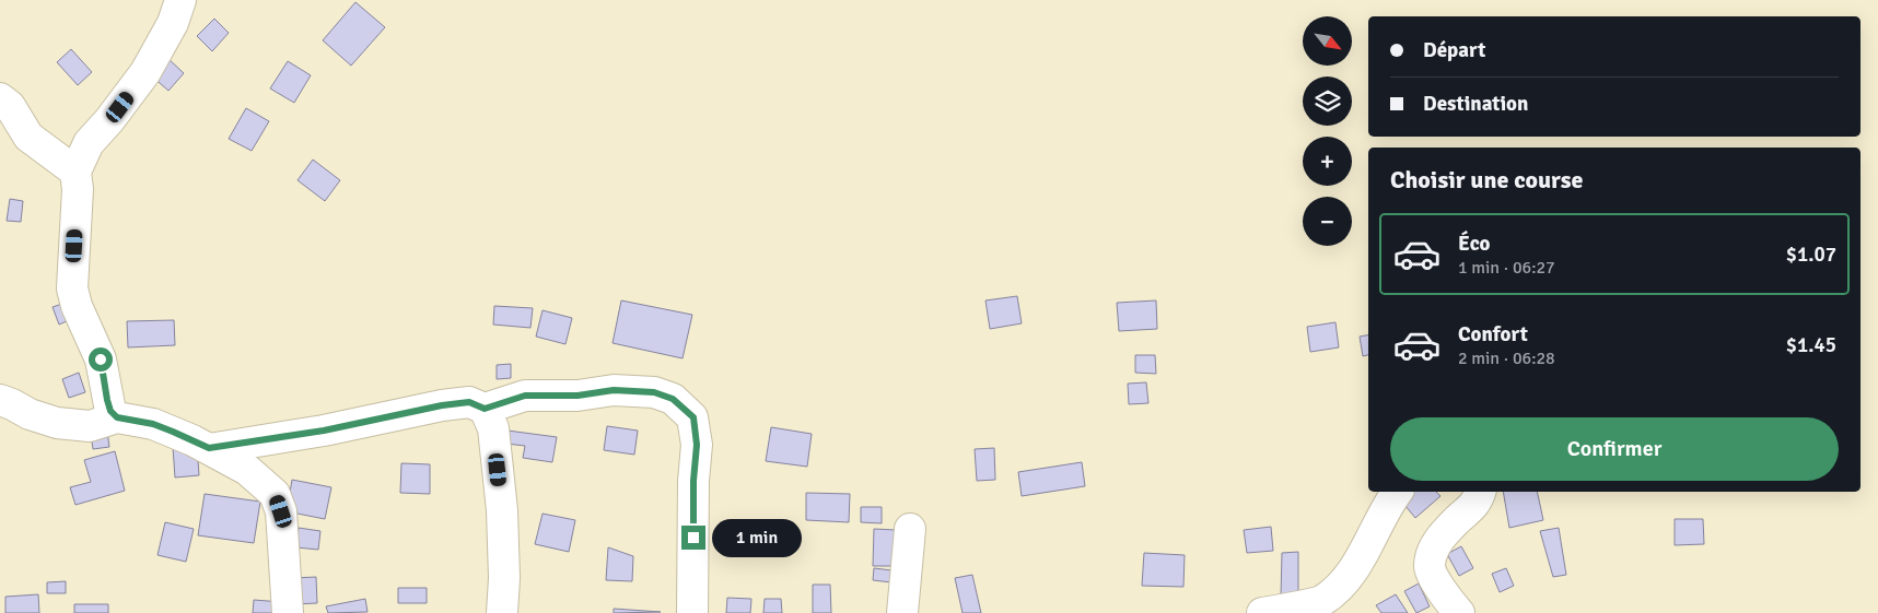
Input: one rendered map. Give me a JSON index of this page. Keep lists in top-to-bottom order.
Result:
{
  "north": "bottom right",
  "page": {
    "map_buttons": ["+", "−"],
    "banner": ["Départ", "Destination"],
    "heading": "Choisir une course",
    "list": [
      {
        "name": "Éco",
        "note": "1 min · 06:27",
        "value": "$1.07"
      },
      {
        "name": "Confort",
        "note": "2 min · 06:28",
        "value": "$1.45"
      }
    ],
    "buttons": "Confirmer",
    "bubble": "1 min"
  }
}
